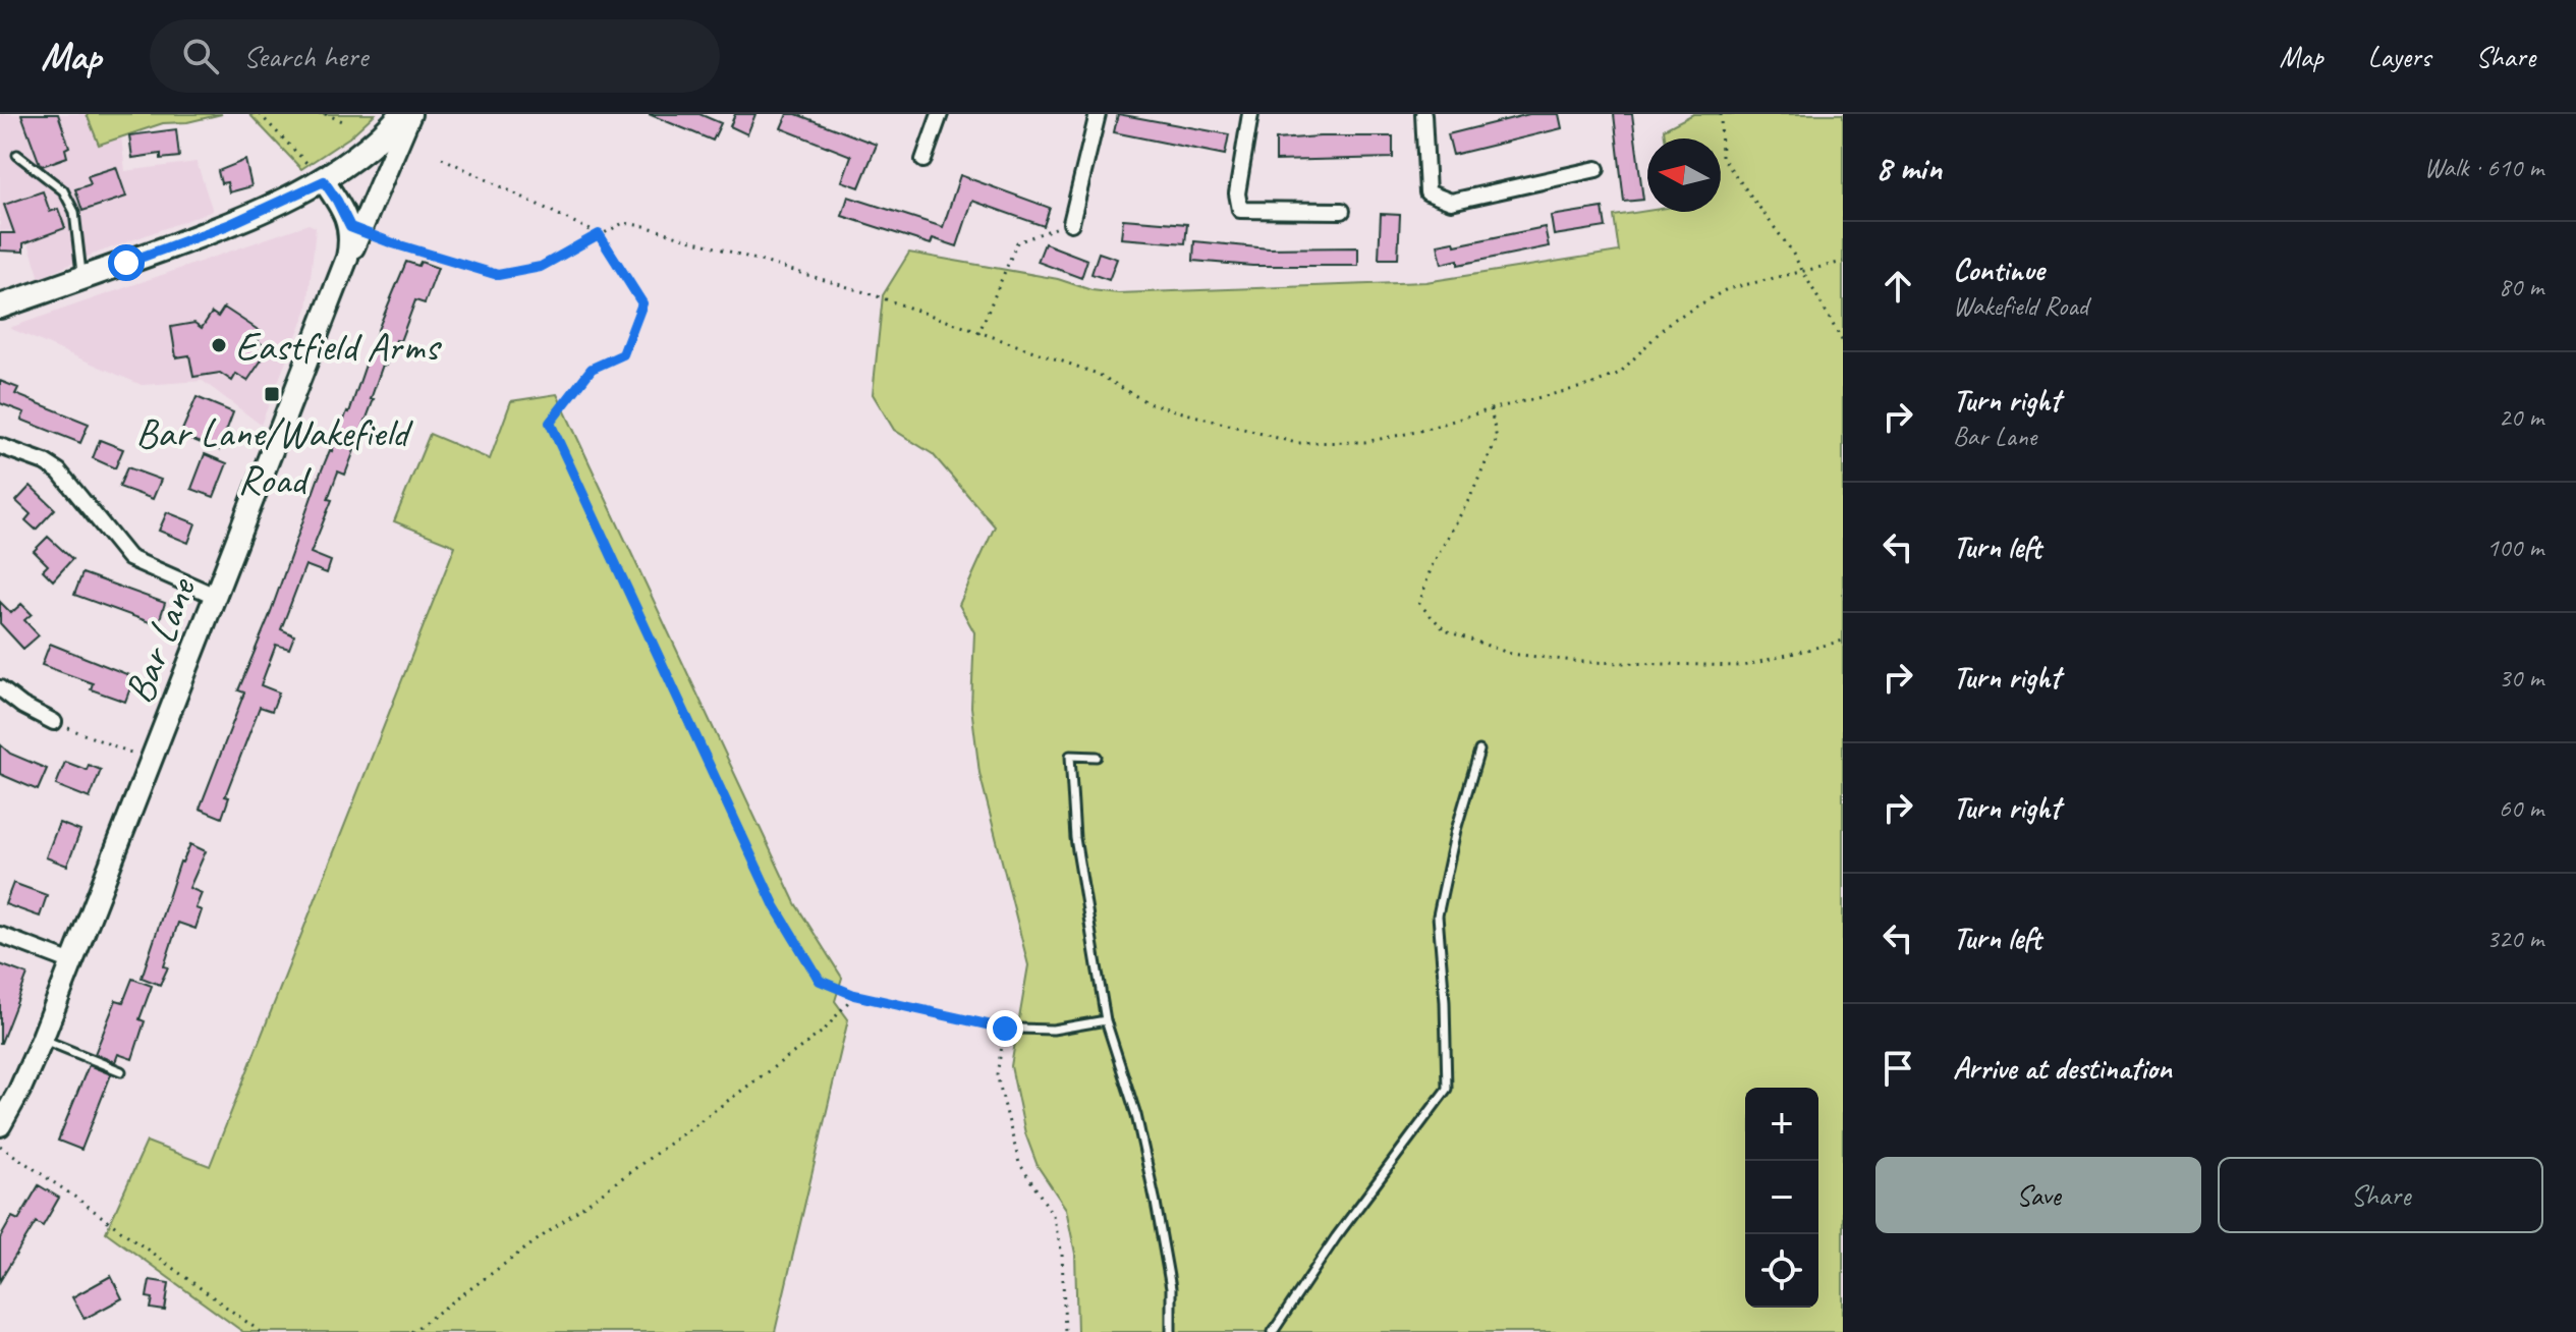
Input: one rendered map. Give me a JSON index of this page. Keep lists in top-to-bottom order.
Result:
{
  "streets": {
    "main road": ["Bar Lane"]
  },
  "places": {
    "other": ["Eastfield Arms"],
    "transit": ["Bar Lane/Wakefield Road"]
  },
  "north": "left",
  "page": {
    "header": "Map",
    "search": "Search here",
    "nav": ["Map", "Layers", "Share"],
    "heading": ["8 min", "Walk · 610 m"],
    "list": [
      ["Continue", "Wakefield Road", "80 m"],
      ["Turn right", "Bar Lane", "20 m"],
      ["Turn left", "100 m"],
      ["Turn right", "30 m"],
      ["Turn right", "60 m"],
      ["Turn left", "320 m"],
      "Arrive at destination"
    ],
    "map_buttons": ["+", "−"],
    "buttons": ["Save", "Share"]
  }
}
